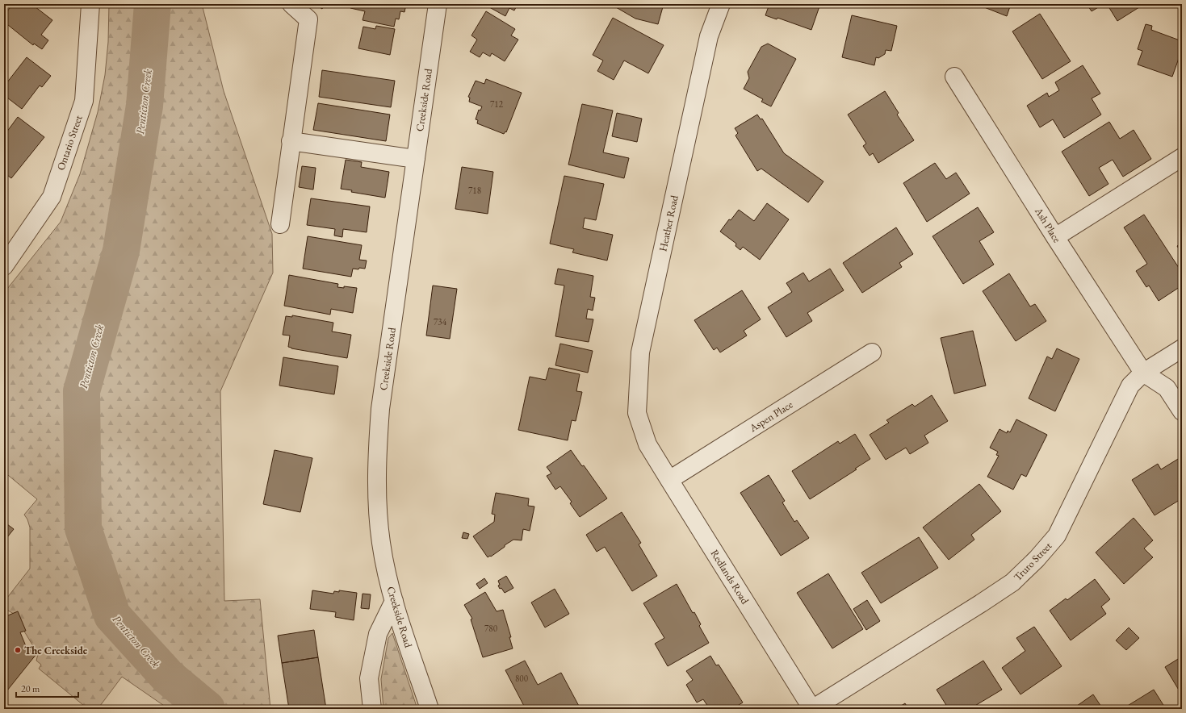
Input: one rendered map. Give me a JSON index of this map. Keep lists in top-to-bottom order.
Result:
{
  "streets": {
    "street": [
      "Creekside Road",
      "Ontario Street",
      "Heather Road",
      "Ash Place",
      "Aspen Place",
      "Truro Street",
      "Redlands Road"
    ]
  },
  "crossings": [
    ["Heather Road", "Redlands Road"],
    ["Ash Place", "Truro Street"],
    ["Aspen Place", "Redlands Road"],
    ["Truro Street", "Redlands Road"]
  ],
  "water": ["Penticton Creek"],
  "places": ["The Creekside"],
  "house_numbers": [
    "712",
    "718",
    "734",
    "780",
    "800"
  ],
  "scale_bar": "20 m"
}
